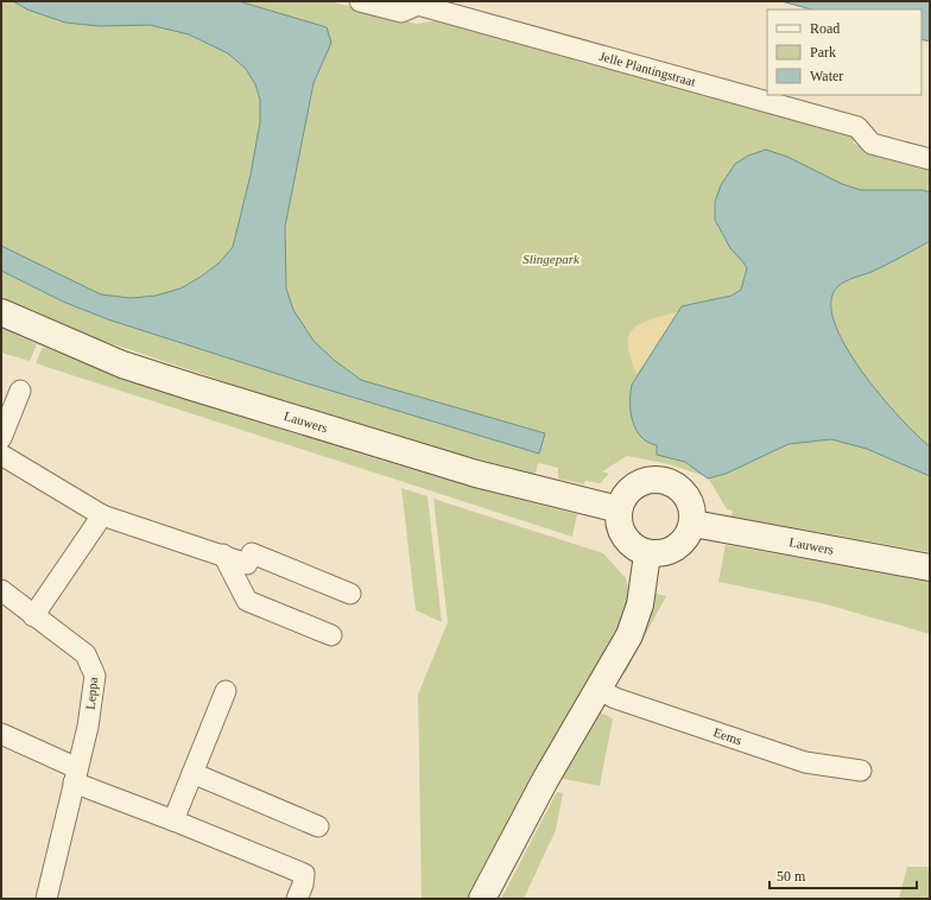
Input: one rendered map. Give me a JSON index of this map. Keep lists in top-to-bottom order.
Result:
{
  "streets": {
    "street": [
      "Jelle Plantingstraat",
      "Lauwers",
      "Leppa",
      "Eems"
    ]
  },
  "parks": ["Slingepark"],
  "legend": ["Road", "Park", "Water"],
  "scale_bar": "50 m"
}
